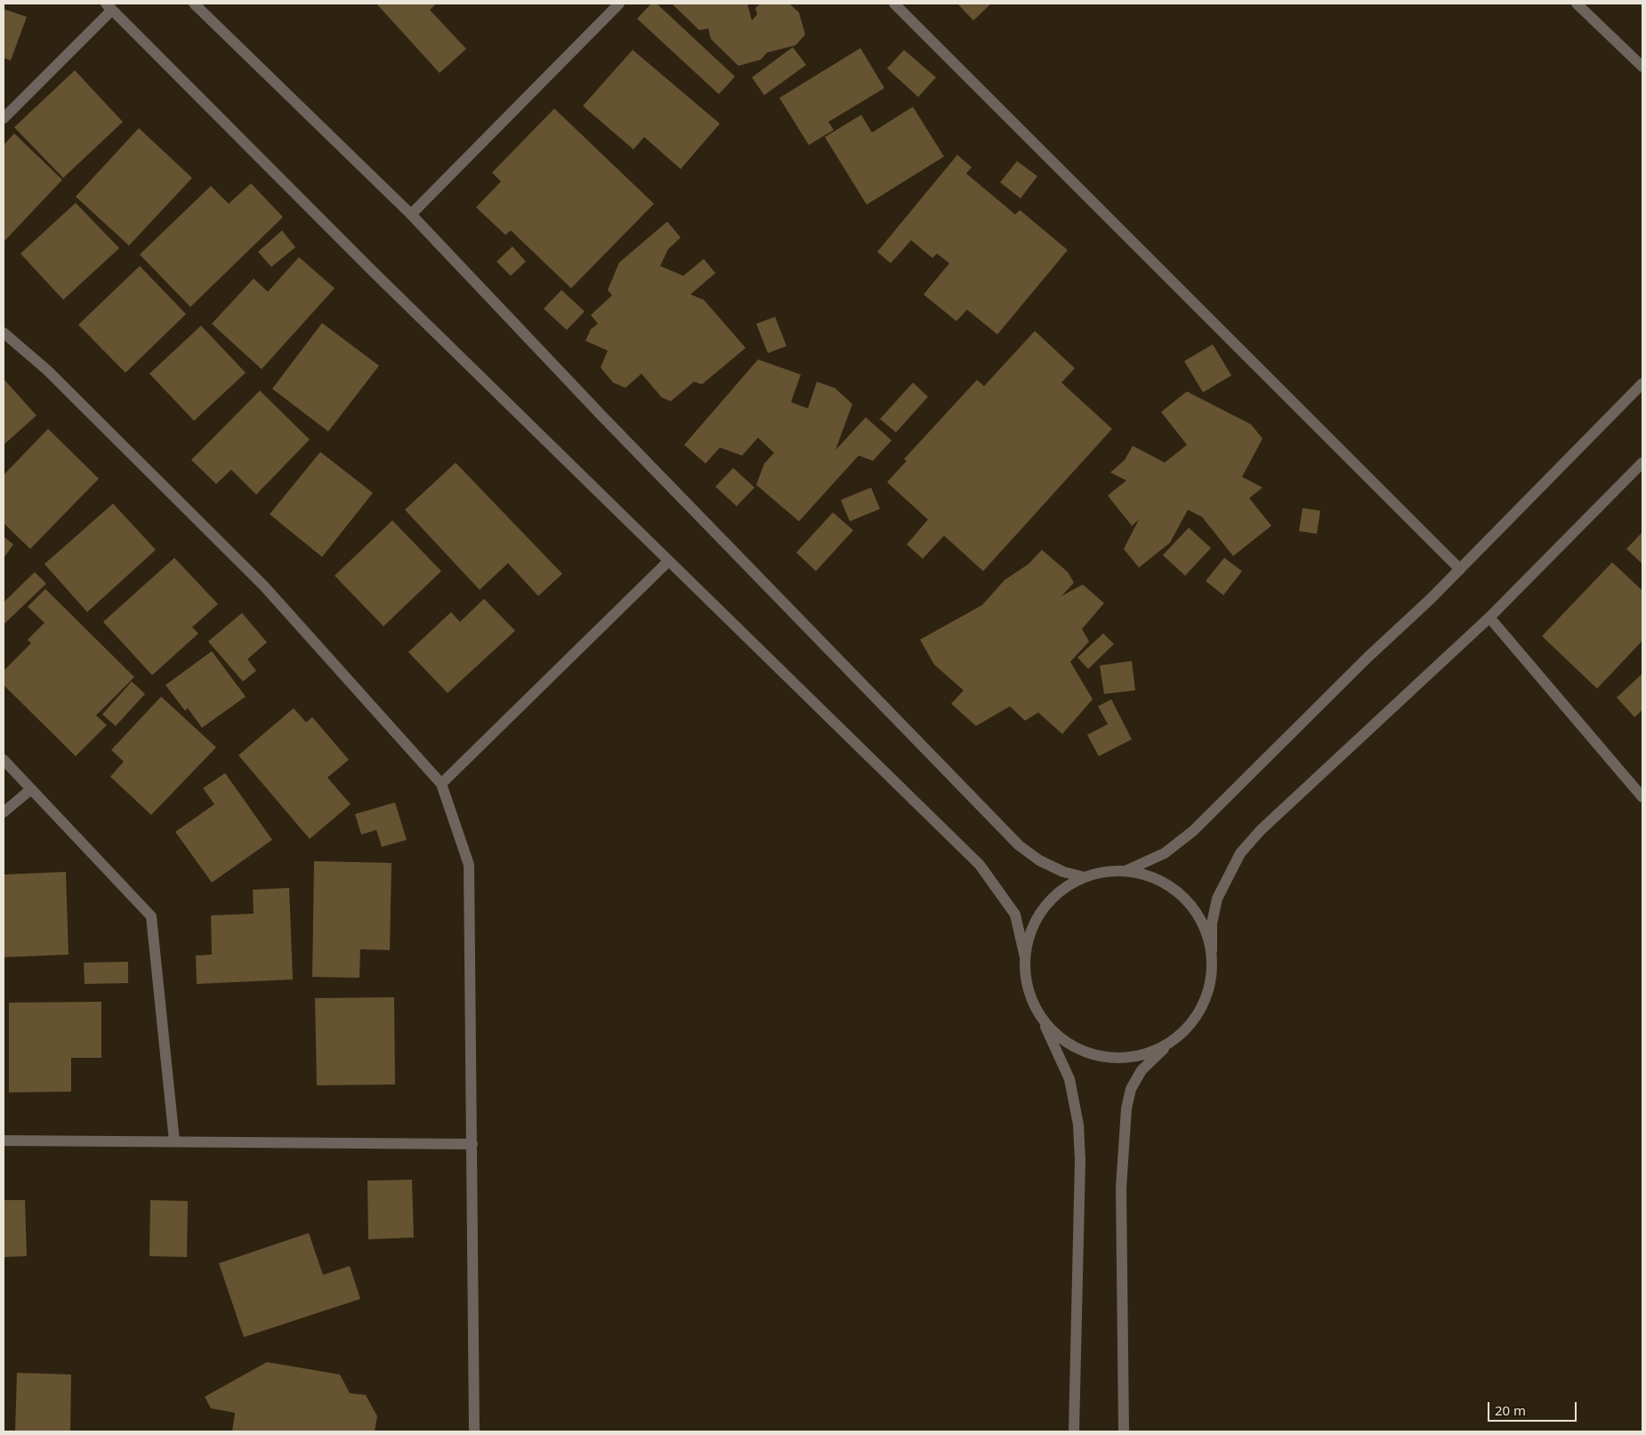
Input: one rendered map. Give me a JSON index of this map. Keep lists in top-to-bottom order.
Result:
{
  "scale_bar": "20 m"
}
